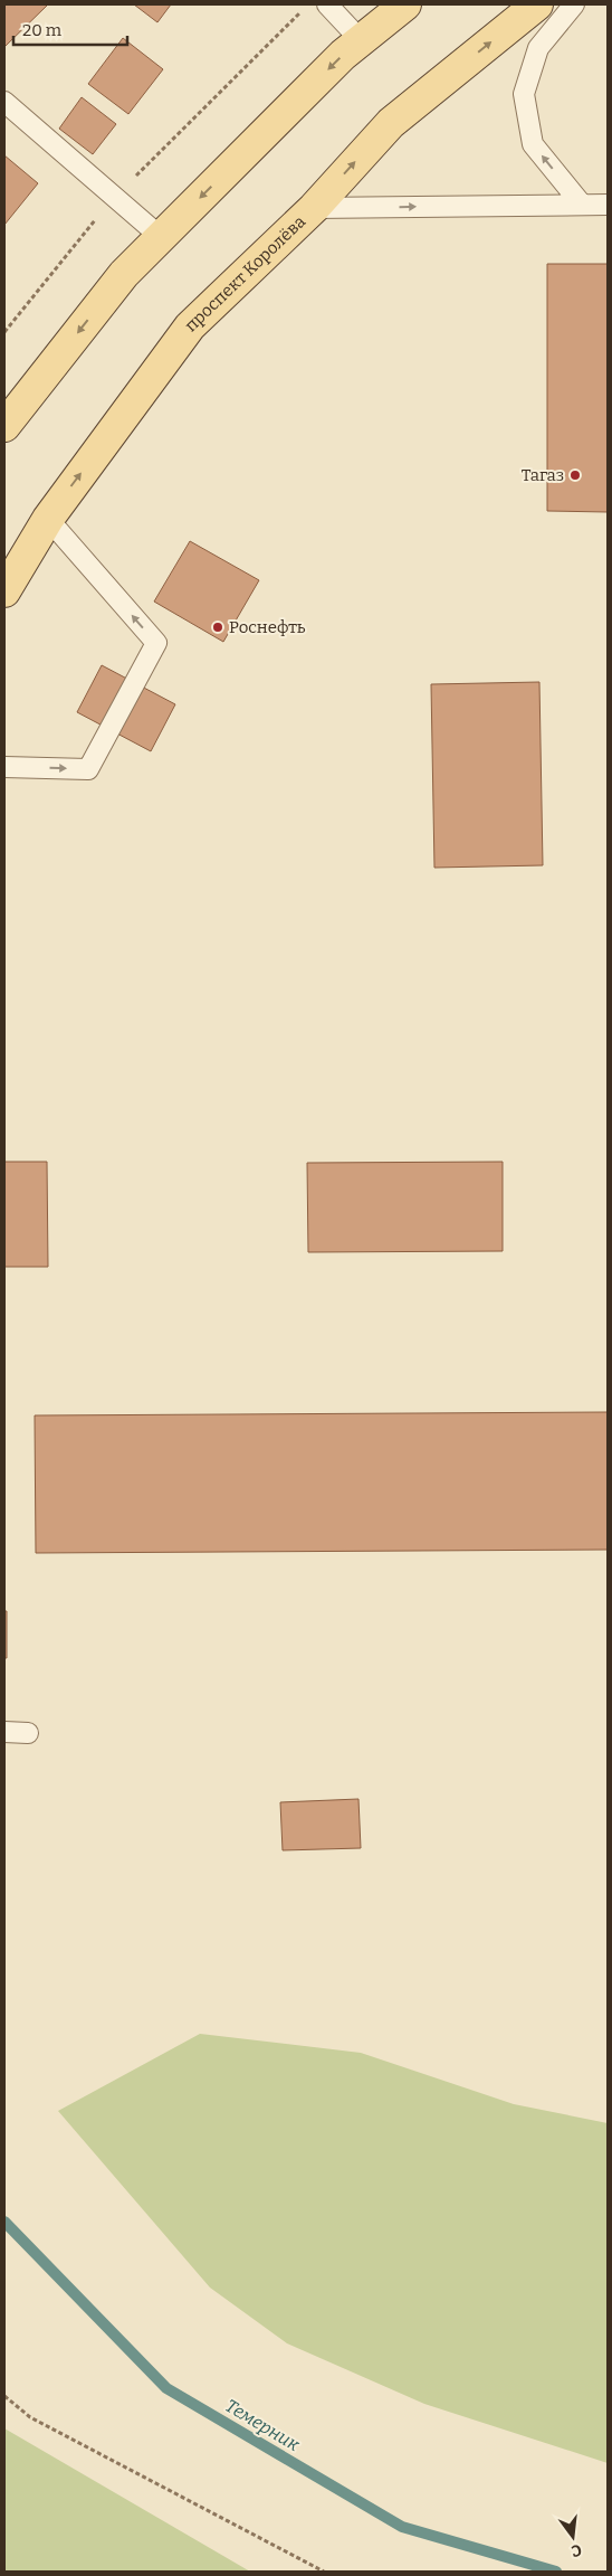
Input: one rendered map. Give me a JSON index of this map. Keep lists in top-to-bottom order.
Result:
{
  "streets": {
    "main road": ["проспект Королёва"]
  },
  "water": ["Темерник"],
  "places": ["Тагаз", "Роснефть"],
  "scale_bar": "20 m",
  "north": "bottom"
}
